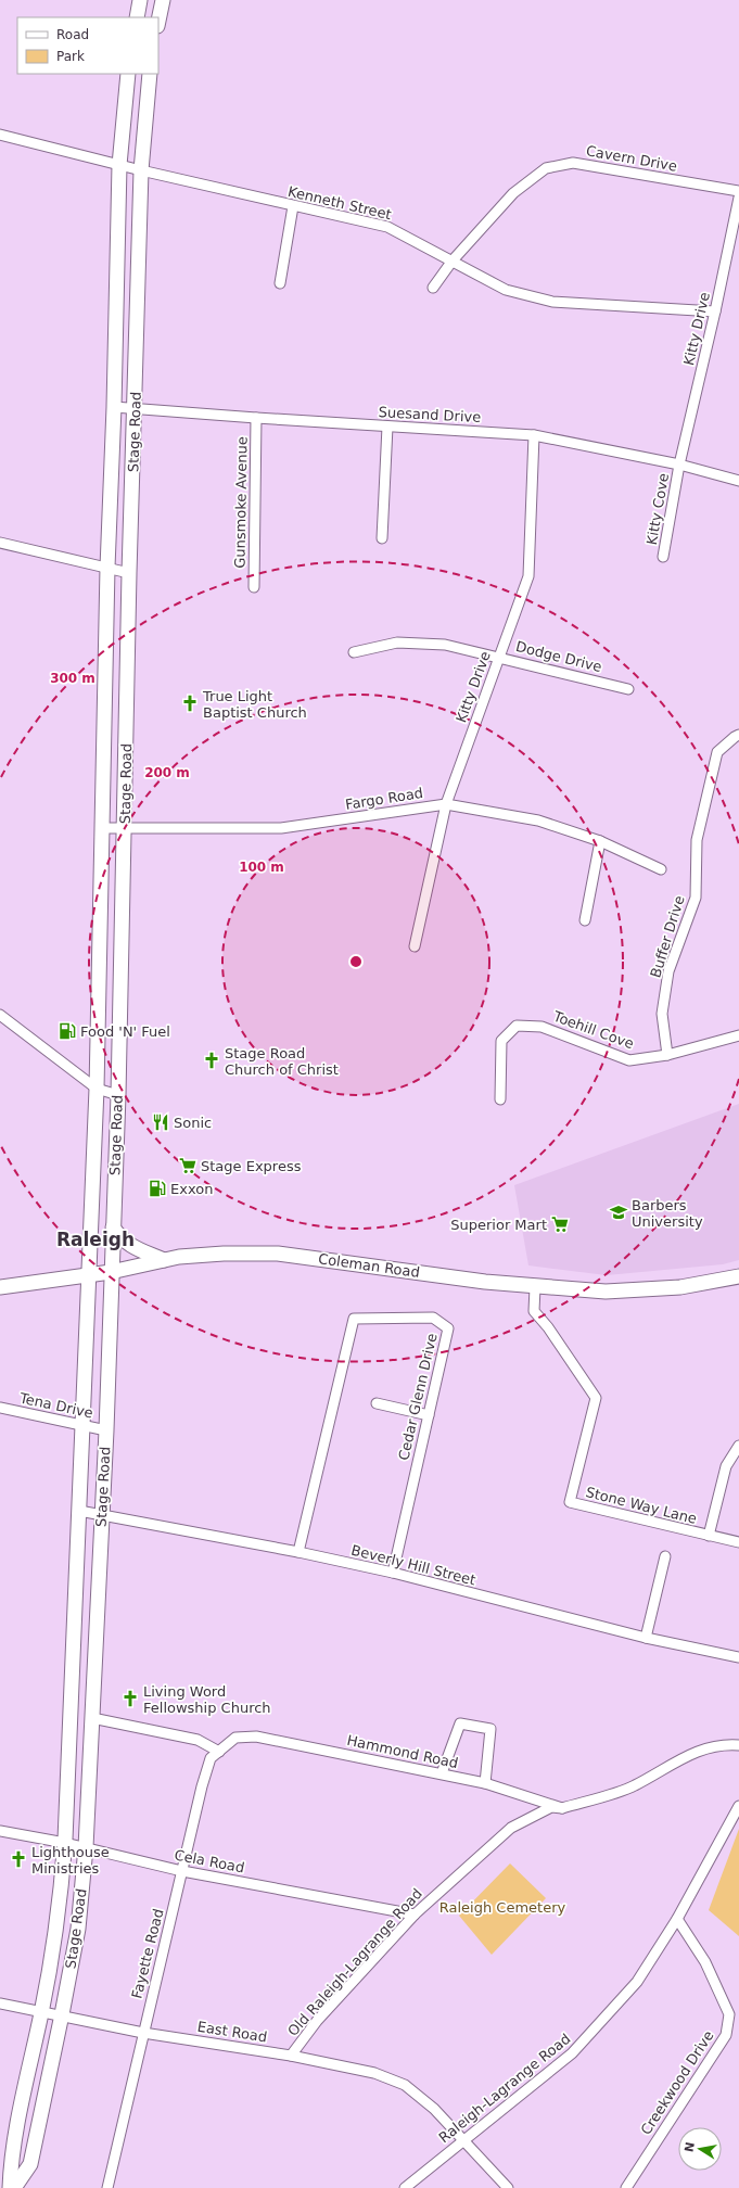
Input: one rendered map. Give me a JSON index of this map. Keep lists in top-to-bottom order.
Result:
{
  "streets": {
    "main road": ["Stage Road", "Coleman Road"],
    "street": [
      "Cavern Drive",
      "Kenneth Street",
      "Kitty Drive",
      "Suesand Drive",
      "Gunsmoke Avenue",
      "Kitty Cove",
      "Dodge Drive",
      "Fargo Road",
      "Buffer Drive",
      "Toehill Cove",
      "Cedar Glenn Drive",
      "Tena Drive",
      "Stone Way Lane",
      "Beverly Hill Street",
      "Hammond Road",
      "Cela Road",
      "Fayette Road",
      "Old Raleigh-Lagrange Road",
      "East Road",
      "Creekwood Drive",
      "Raleigh-Lagrange Road"
    ]
  },
  "crossings": [
    ["Cavern Drive", "Kenneth Street"],
    ["Kenneth Street", "Kitty Drive"],
    ["Kenneth Street", "Stage Road"],
    ["Kitty Drive", "Suesand Drive"],
    ["Kitty Drive", "Kitty Cove"],
    ["Kitty Drive", "Dodge Drive"],
    ["Kitty Drive", "Fargo Road"],
    ["Suesand Drive", "Stage Road"],
    ["Suesand Drive", "Gunsmoke Avenue"],
    ["Suesand Drive", "Kitty Cove"],
    ["Stage Road", "Fargo Road"],
    ["Stage Road", "Coleman Road"],
    ["Stage Road", "Tena Drive"],
    ["Stage Road", "Beverly Hill Street"],
    ["Stage Road", "Cela Road"],
    ["Stage Road", "East Road"],
    ["Buffer Drive", "Toehill Cove"],
    ["Coleman Road", "Stone Way Lane"],
    ["Cedar Glenn Drive", "Beverly Hill Street"],
    ["Hammond Road", "Fayette Road"],
    ["Hammond Road", "Old Raleigh-Lagrange Road"],
    ["Cela Road", "Fayette Road"],
    ["Cela Road", "Old Raleigh-Lagrange Road"],
    ["Fayette Road", "East Road"],
    ["Old Raleigh-Lagrange Road", "East Road"],
    ["East Road", "Raleigh-Lagrange Road"],
    ["Creekwood Drive", "Raleigh-Lagrange Road"]
  ],
  "districts": ["Raleigh"],
  "parks": ["Raleigh Cemetery"],
  "places": {
    "church": [
      "True Light Baptist Church",
      "Stage Road Church of Christ",
      "Living Word Fellowship Church",
      "Lighthouse Ministries"
    ],
    "fuel station": ["Food 'N' Fuel", "Exxon"],
    "restaurant": ["Sonic"],
    "supermarket": ["Stage Express", "Superior Mart"],
    "school or university": ["Barbers University"]
  },
  "legend": ["Road", "Park"],
  "north": "left",
  "rings": ["300 m", "200 m", "100 m"]
}
